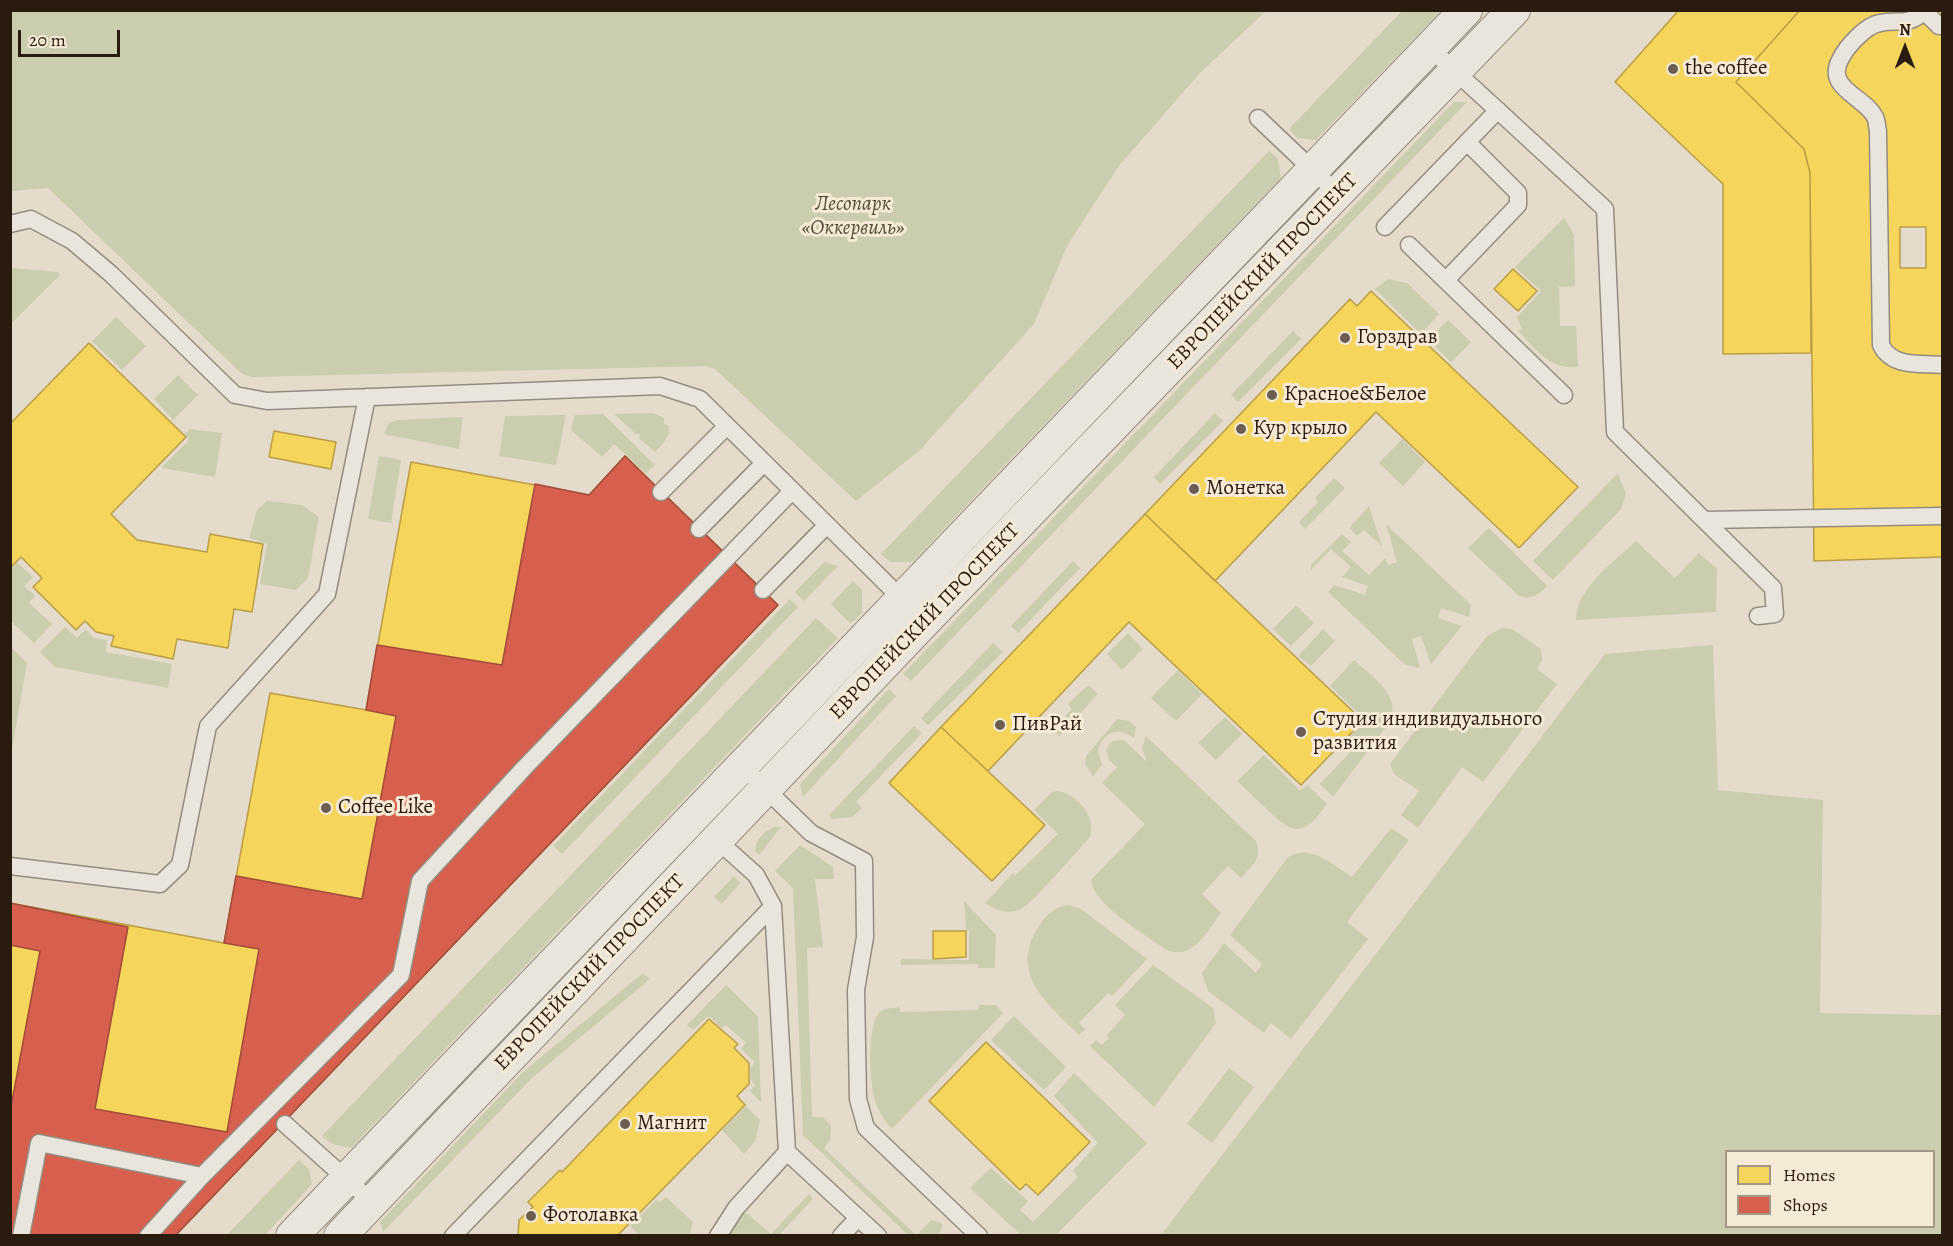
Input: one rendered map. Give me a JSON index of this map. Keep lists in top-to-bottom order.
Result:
{
  "streets": {
    "street": ["ЕВРОПЕЙСКИЙ ПРОСПЕКТ"]
  },
  "parks": ["Лесопарк «Оккервиль»"],
  "places": [
    "the coffee",
    "Горздрав",
    "Красное&Белое",
    "Кур крыло",
    "Монетка",
    "ПивРай",
    "Студия индивидуального развития",
    "Coffee Like",
    "Магнит",
    "Фотолавка"
  ],
  "legend": ["Homes", "Shops"],
  "scale_bar": "20 m",
  "north": "top"
}
